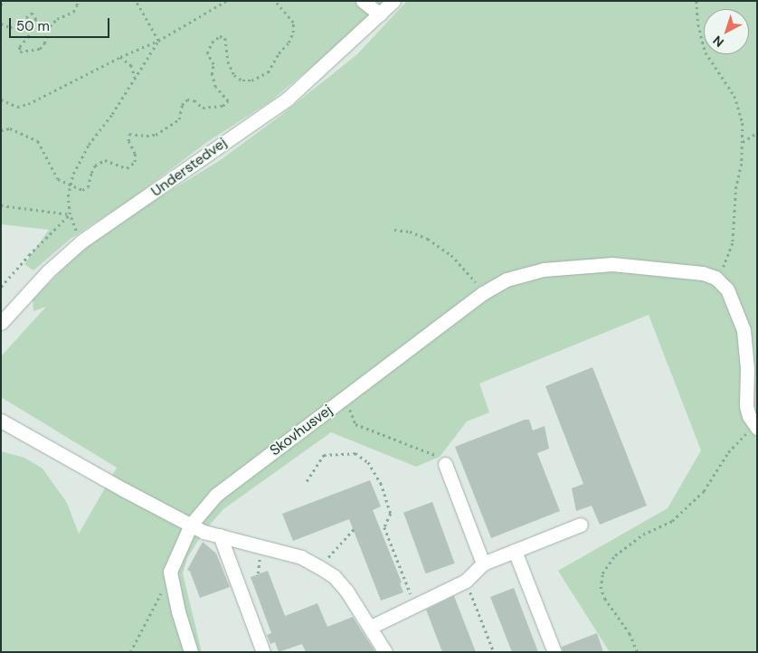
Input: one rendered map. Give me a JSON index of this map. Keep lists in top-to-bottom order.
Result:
{
  "streets": {
    "street": ["Understedvej", "Skovhusvej"]
  },
  "scale_bar": "50 m",
  "north": "bottom left"
}
